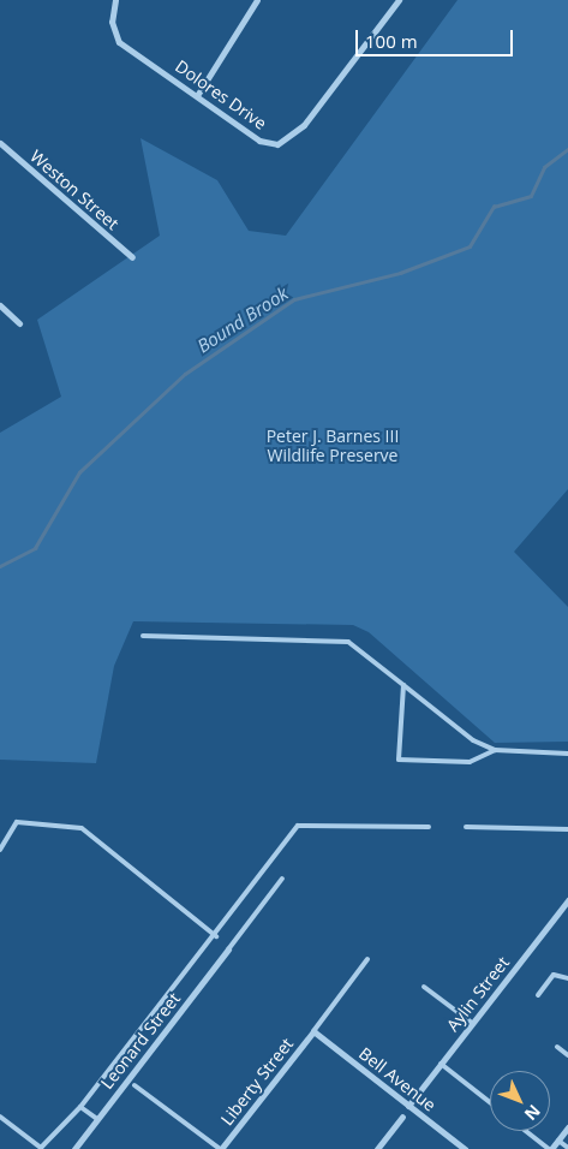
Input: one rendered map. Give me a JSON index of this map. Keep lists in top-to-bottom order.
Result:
{
  "streets": {
    "street": [
      "Dolores Drive",
      "Weston Street",
      "Aylin Street",
      "Leonard Street",
      "Bell Avenue",
      "Liberty Street"
    ]
  },
  "crossings": [
    ["Aylin Street", "Bell Avenue"],
    ["Bell Avenue", "Liberty Street"]
  ],
  "water": ["Bound Brook"],
  "parks": ["Peter J. Barnes III Wildlife Preserve"],
  "scale_bar": "100 m",
  "north": "bottom right"
}
